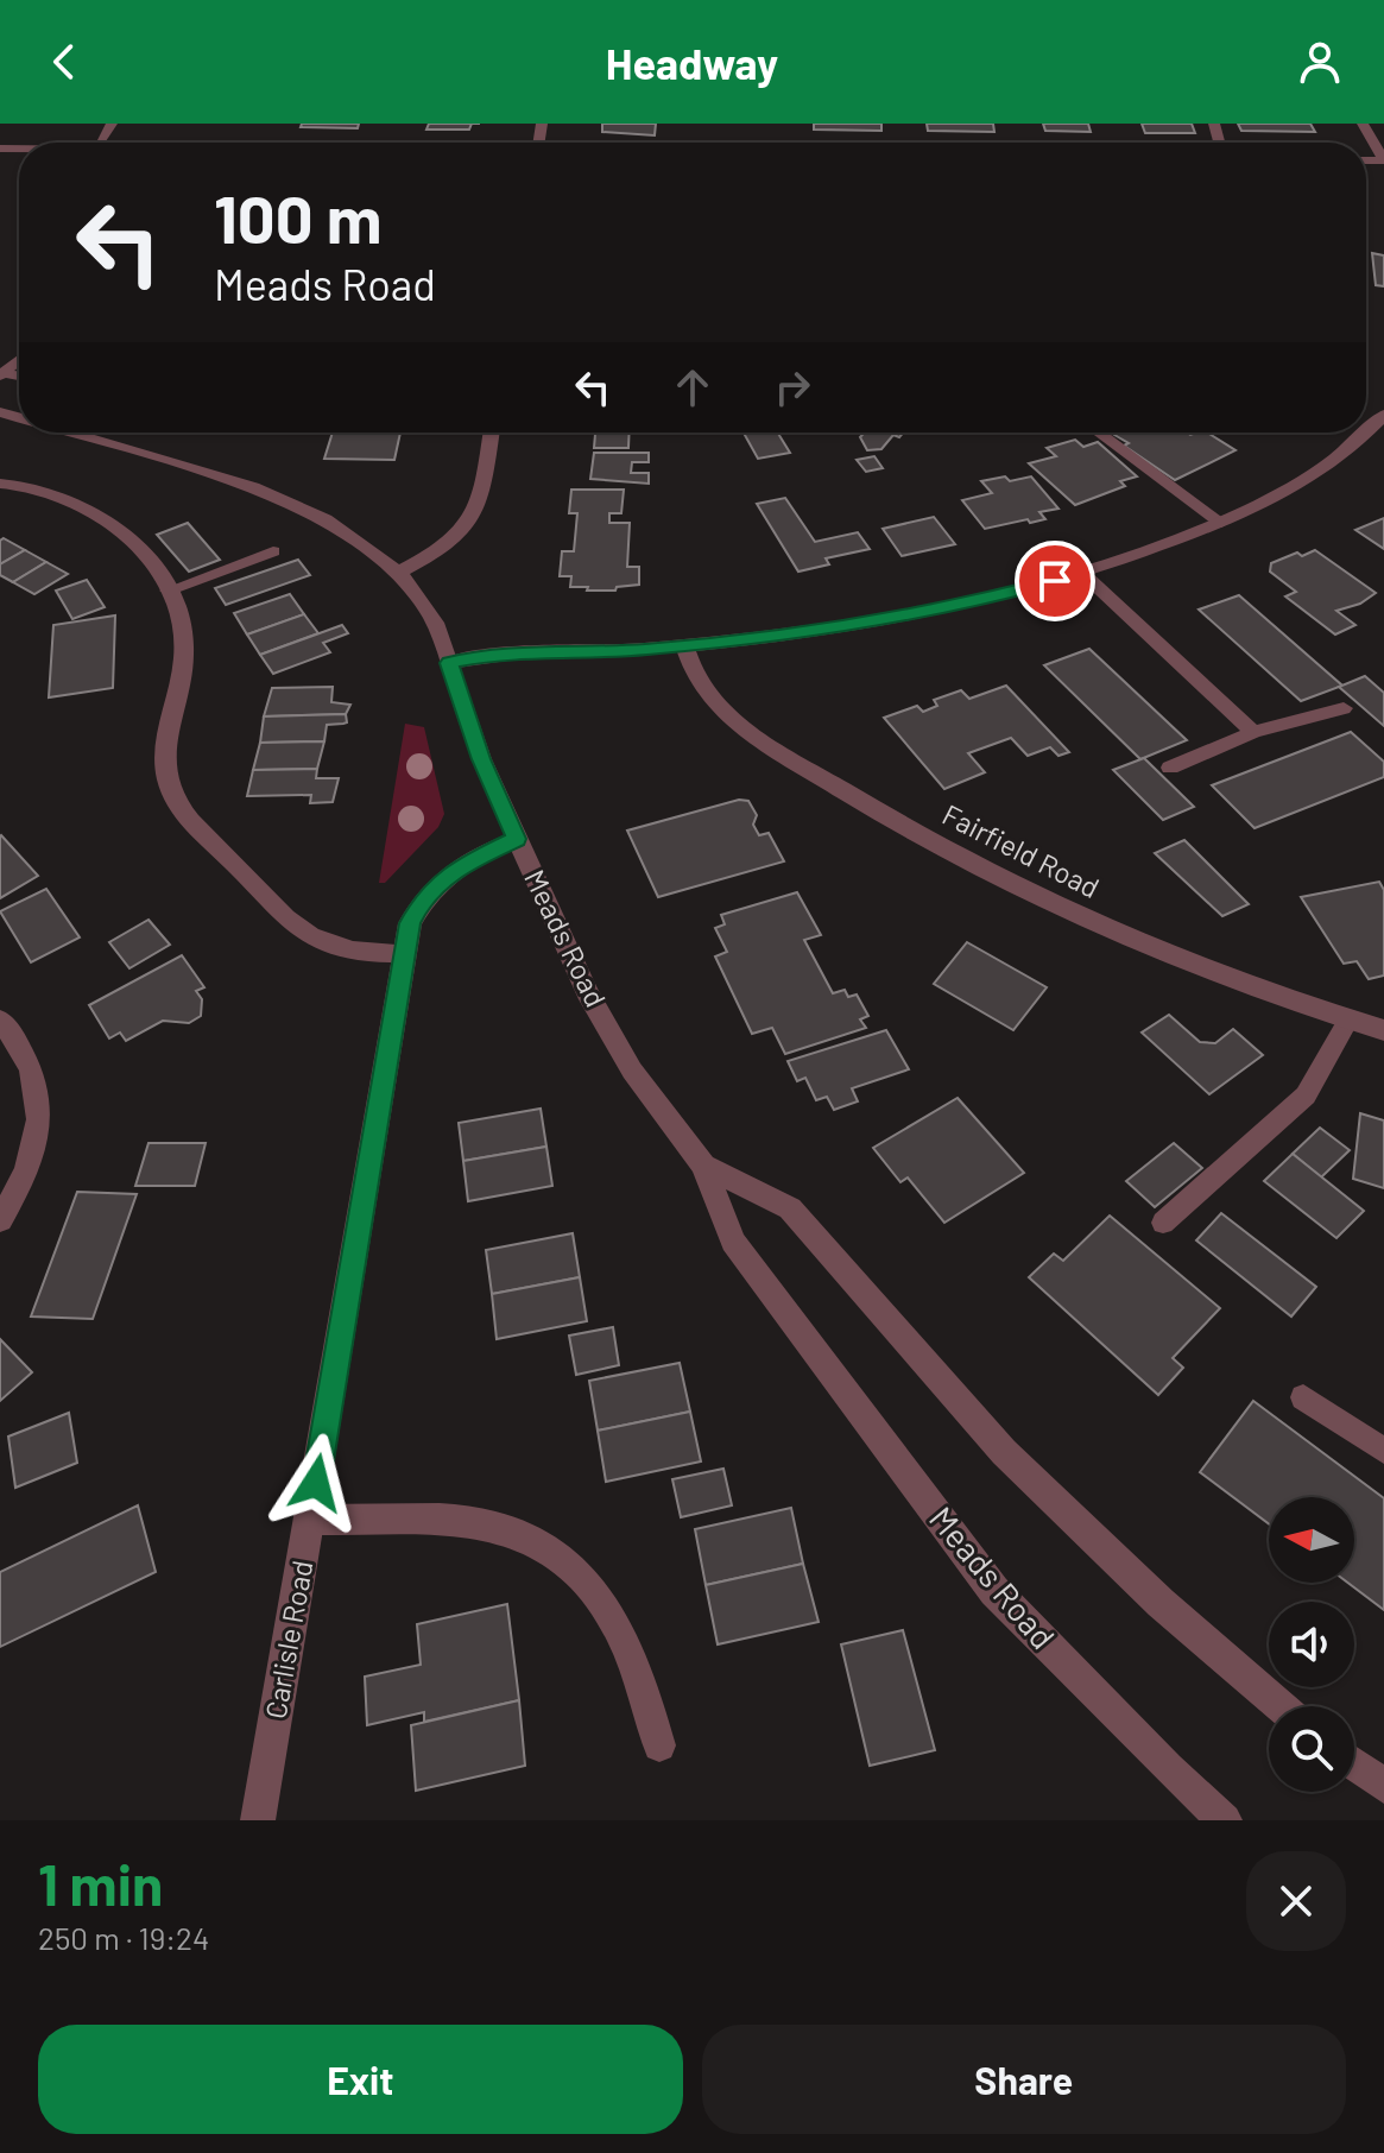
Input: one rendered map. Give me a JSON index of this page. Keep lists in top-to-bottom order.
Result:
{
  "streets": {
    "street": ["Fairfield Road", "Meads Road", "Carlisle Road"]
  },
  "crossings": [
    ["Meads Road", "Carlisle Road"]
  ],
  "north": "left",
  "page": {
    "header": "Headway",
    "turn": ["100 m", "Meads Road"],
    "heading": ["1 min", "250 m · 19:24"],
    "buttons": ["Exit", "Share"]
  }
}
